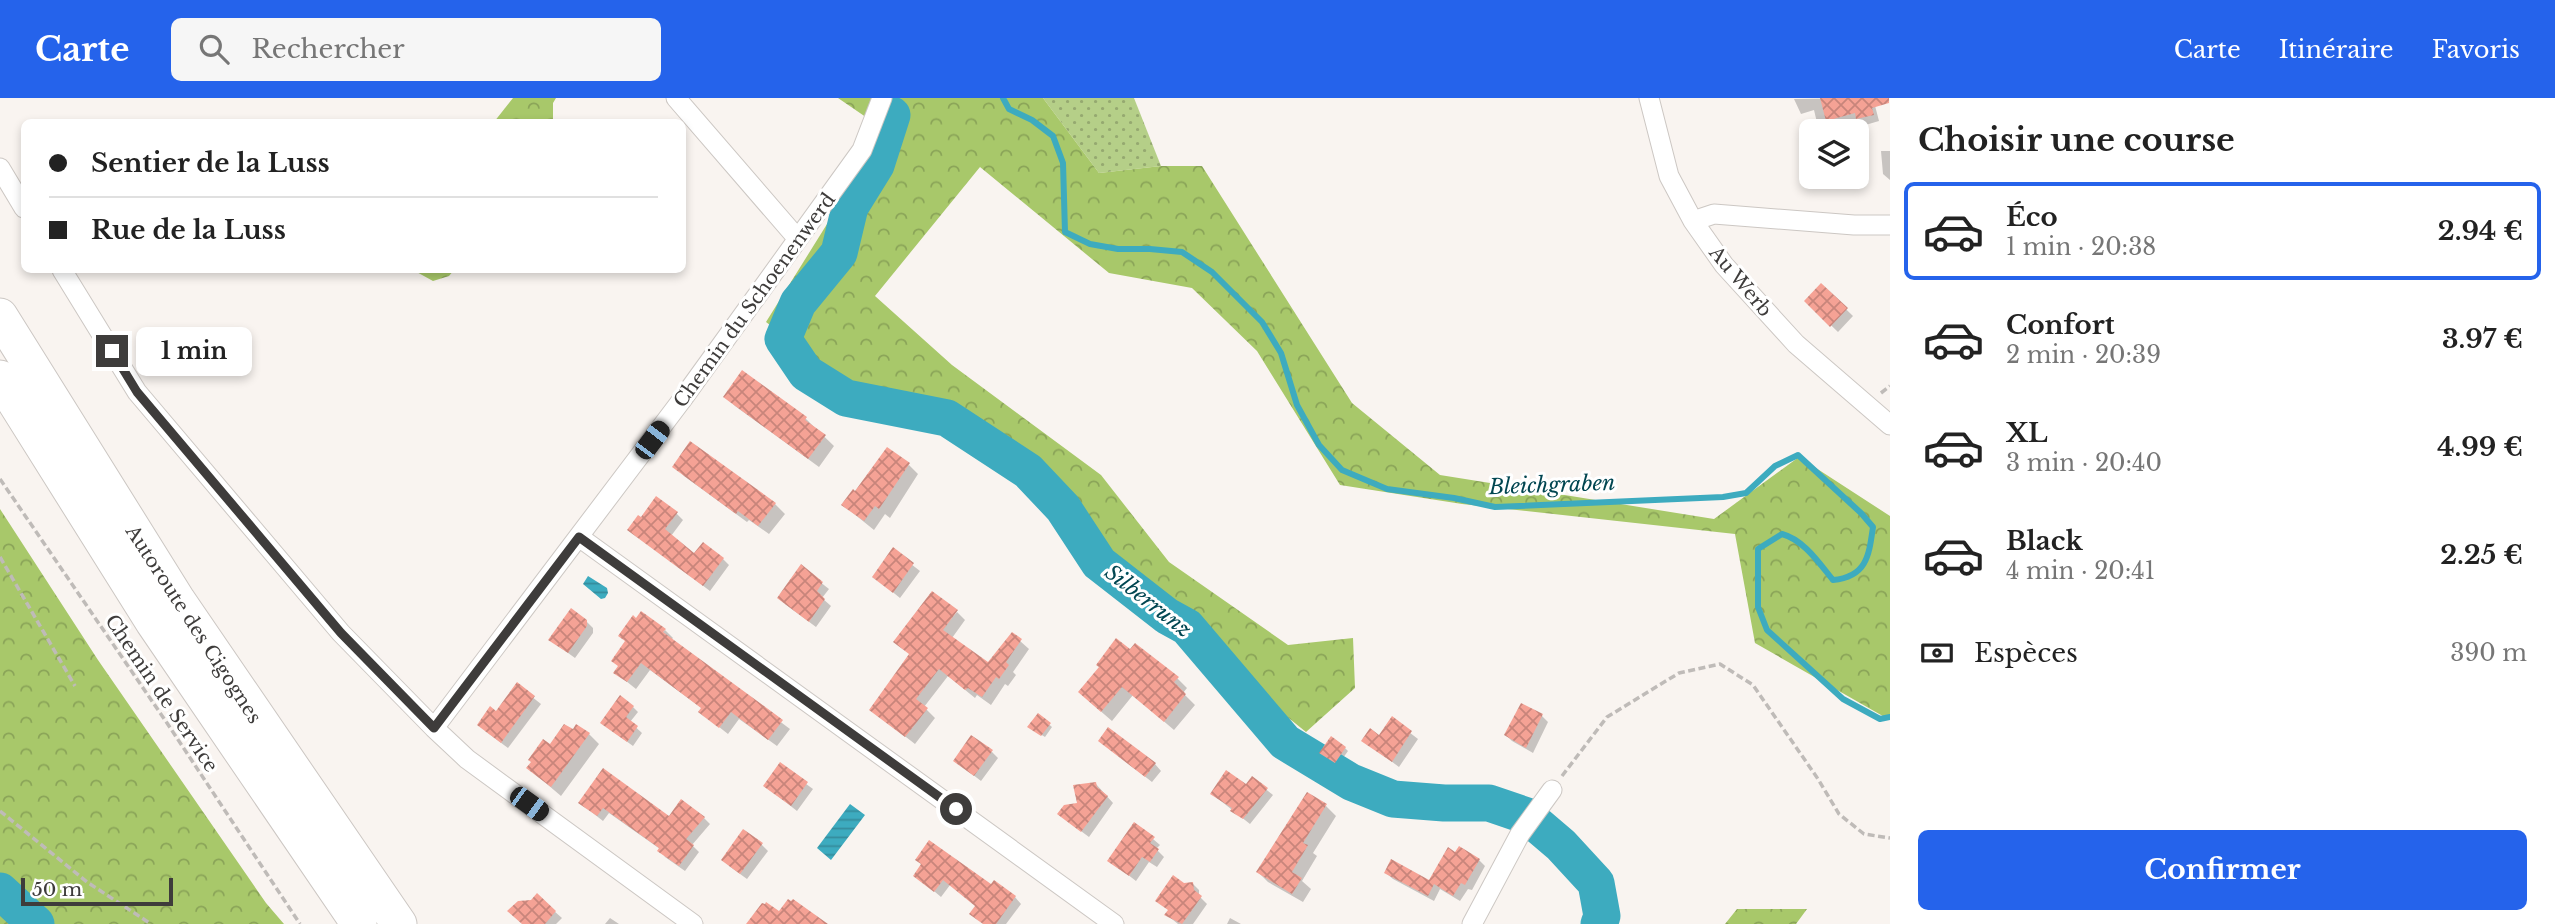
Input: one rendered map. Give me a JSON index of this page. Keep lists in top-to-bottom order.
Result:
{
  "streets": {
    "highway": ["Autoroute des Cigognes"],
    "street": ["Au Werb", "Chemin du Schoenenwerd"],
    "path": ["Chemin de Service"]
  },
  "water": ["Bleichgraben", "Silberrunz"],
  "scale_bar": "50 m",
  "page": {
    "header": "Carte",
    "search": "Rechercher",
    "nav": ["Carte", "Itinéraire", "Favoris"],
    "heading": "Choisir une course",
    "banner": ["Sentier de la Luss", "Rue de la Luss"],
    "list": [
      {
        "name": "Éco",
        "note": "1 min · 20:38",
        "value": "2.94 €"
      },
      {
        "name": "Confort",
        "note": "2 min · 20:39",
        "value": "3.97 €"
      },
      {
        "name": "XL",
        "note": "3 min · 20:40",
        "value": "4.99 €"
      },
      {
        "name": "Black",
        "note": "4 min · 20:41",
        "value": "2.25 €"
      }
    ],
    "bubble": "1 min",
    "pay": ["Espèces", "390 m"],
    "buttons": "Confirmer",
    "scale": "50 m"
  }
}
